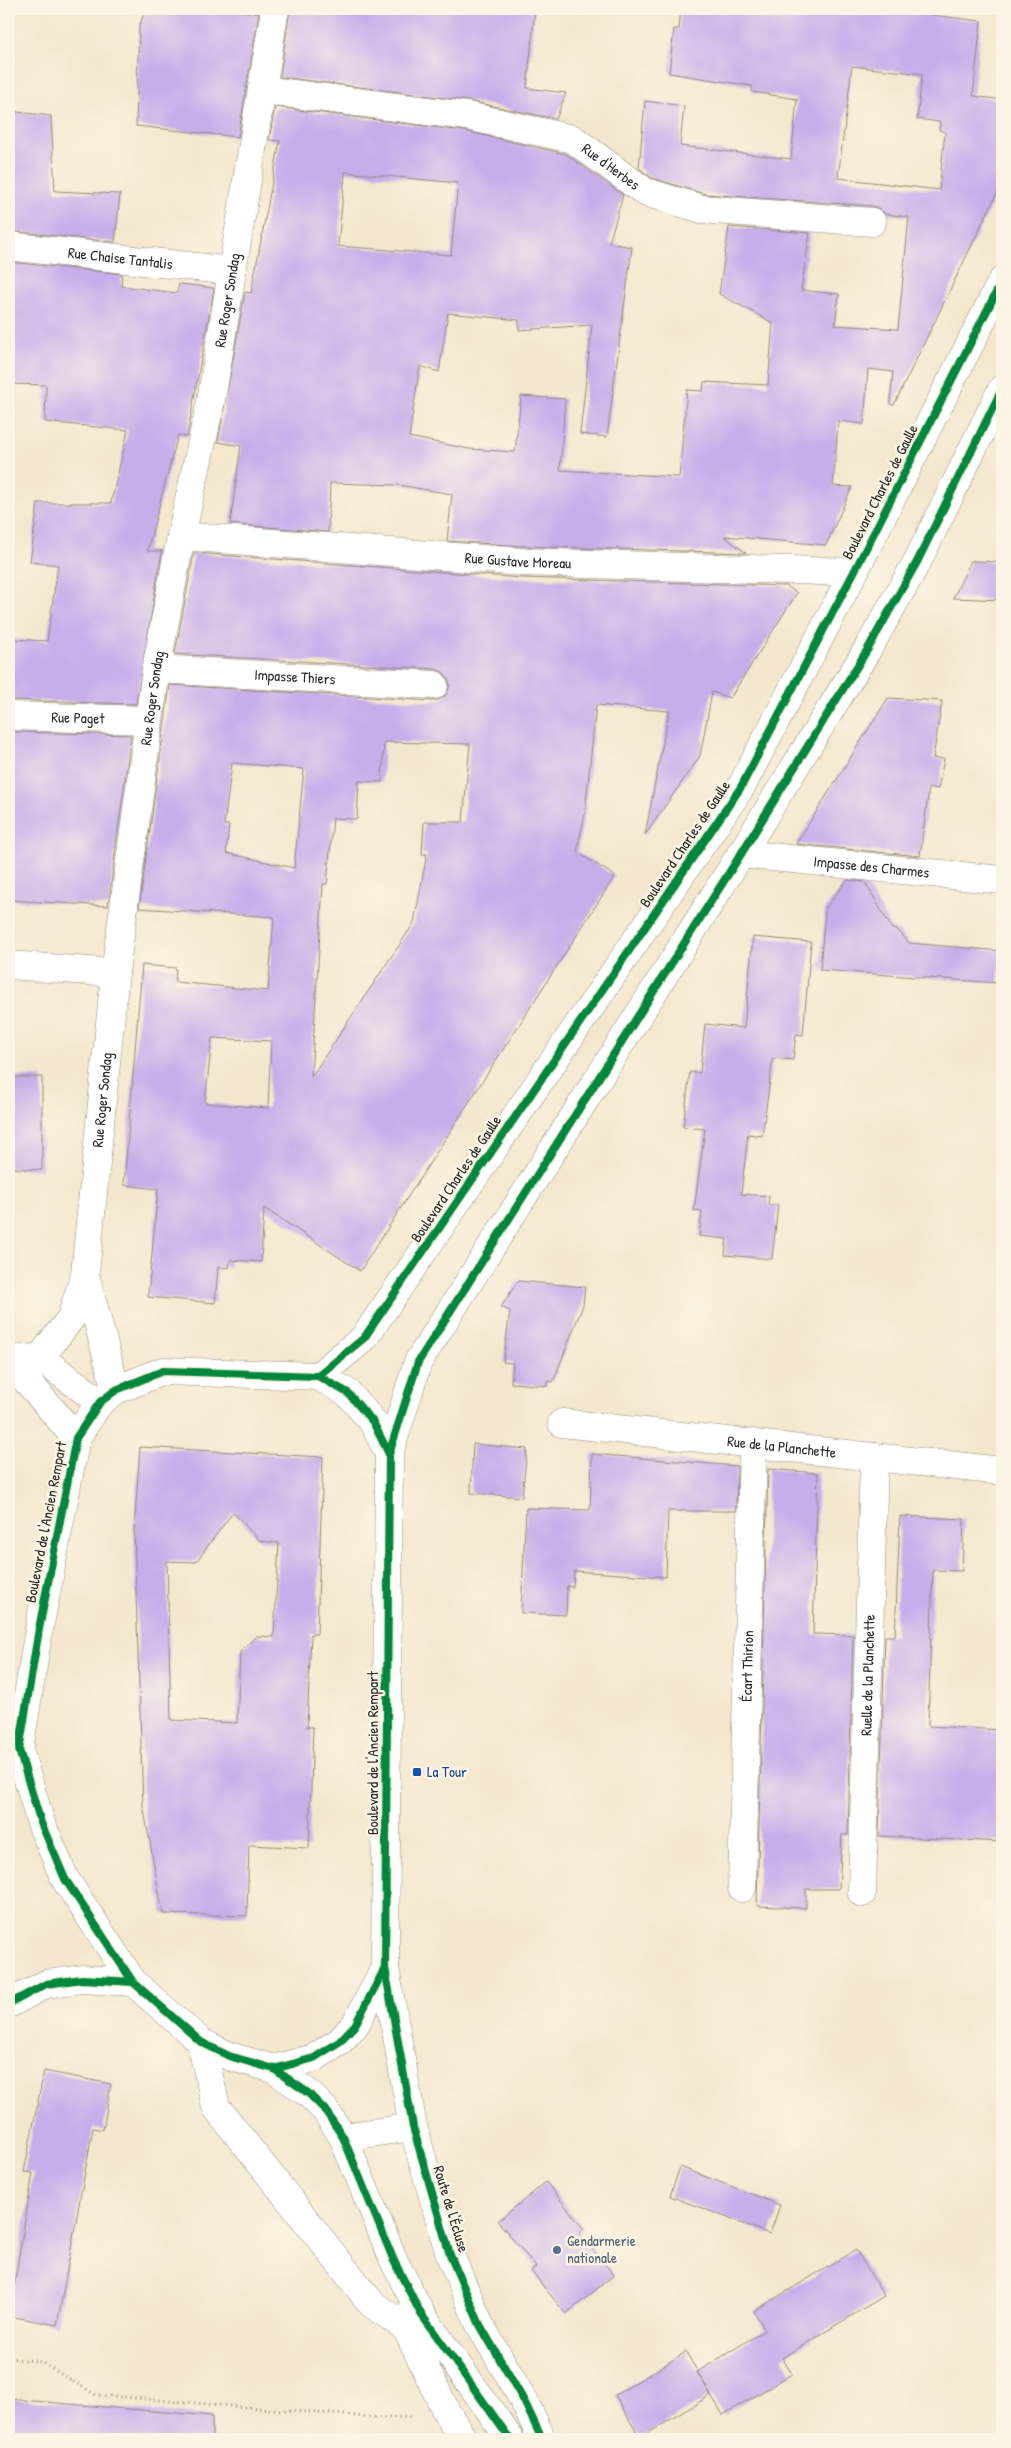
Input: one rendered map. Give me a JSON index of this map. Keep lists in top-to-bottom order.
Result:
{
  "streets": {
    "main road": [
      "Rue d'Herbes",
      "Rue Chaise Tantalis",
      "Rue Roger Sondag",
      "Boulevard Charles de Gaulle",
      "Rue Gustave Moreau",
      "Impasse Thiers",
      "Rue Paget",
      "Impasse des Charmes",
      "Rue de la Planchette",
      "Boulevard de l'Ancien Rempart",
      "Écart Thirion",
      "Ruelle de la Planchette",
      "Route de l'Écluse"
    ]
  },
  "crossings": [
    ["Rue d'Herbes", "Rue Roger Sondag"],
    ["Rue Chaise Tantalis", "Rue Roger Sondag"],
    ["Rue Roger Sondag", "Rue Gustave Moreau"],
    ["Rue Roger Sondag", "Impasse Thiers"],
    ["Rue Roger Sondag", "Rue Paget"],
    ["Rue Roger Sondag", "Boulevard de l'Ancien Rempart"],
    ["Boulevard Charles de Gaulle", "Rue Gustave Moreau"],
    ["Boulevard Charles de Gaulle", "Boulevard de l'Ancien Rempart"],
    ["Rue de la Planchette", "Écart Thirion"],
    ["Rue de la Planchette", "Ruelle de la Planchette"],
    ["Boulevard de l'Ancien Rempart", "Route de l'Écluse"]
  ],
  "places": {
    "transit": ["La Tour"],
    "other": ["Gendarmerie nationale"]
  }
}
